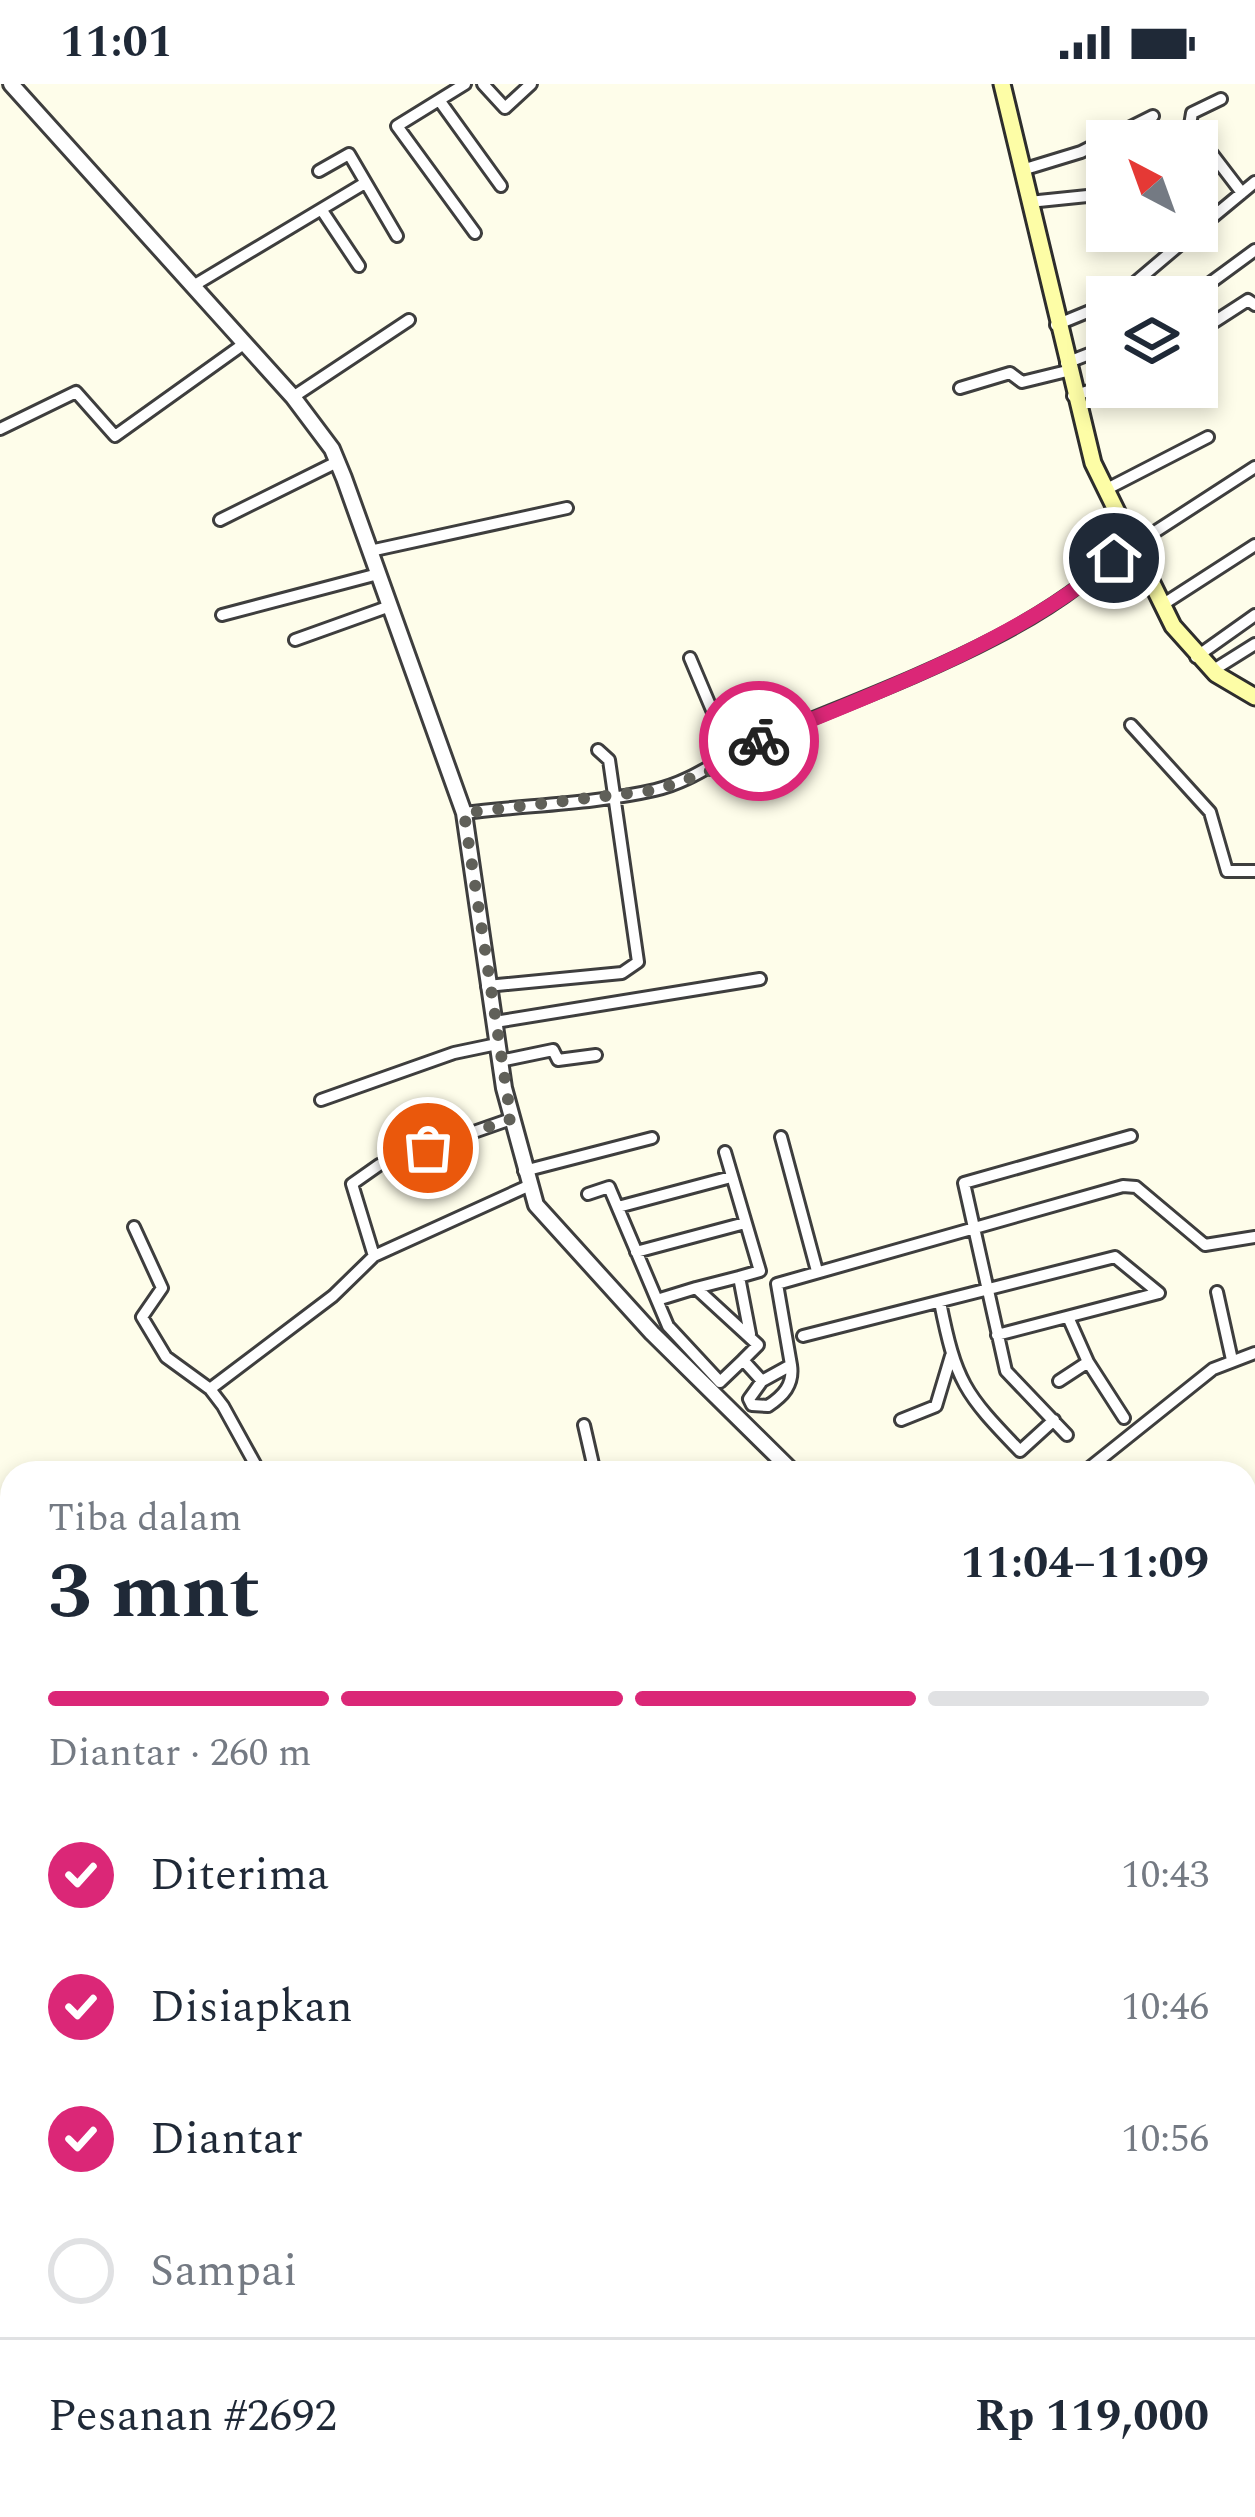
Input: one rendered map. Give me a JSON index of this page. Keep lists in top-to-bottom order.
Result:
{
  "north": "top left",
  "page": {
    "status": "11:01",
    "heading": ["3 mnt", "Tiba dalam", "11:04–11:09"],
    "panel": ["Pesanan #2692", "Rp 119,000"],
    "bar": "Diantar · 260 m",
    "list": [
      ["Diterima", "10:43"],
      ["Disiapkan", "10:46"],
      ["Diantar", "10:56"],
      "Sampai"
    ]
  }
}
